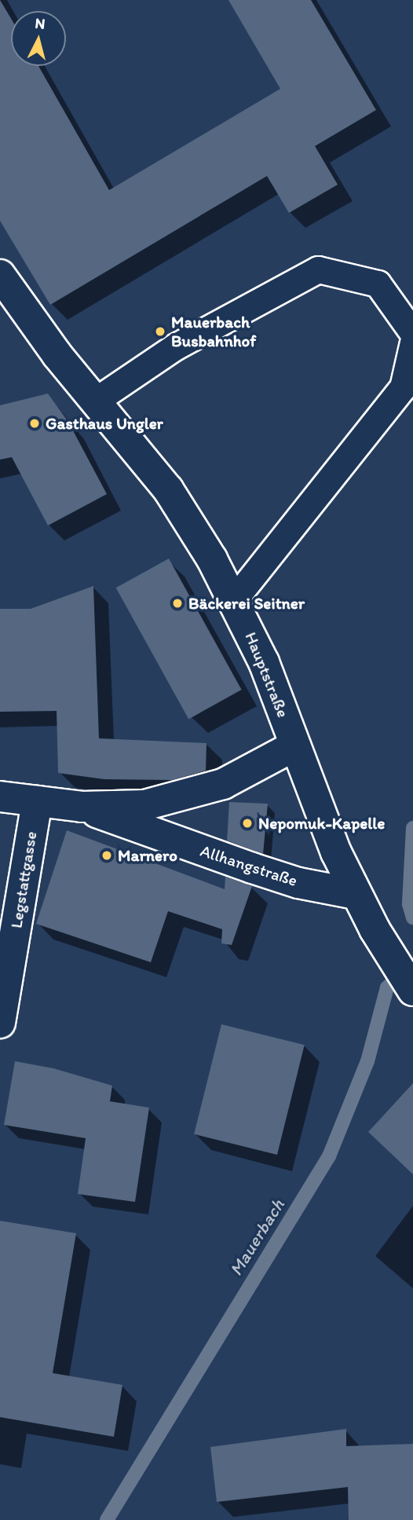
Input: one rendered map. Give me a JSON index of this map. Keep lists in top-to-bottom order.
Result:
{
  "streets": {
    "main road": ["Hauptstraße", "Allhangstraße", "Legstattgasse"]
  },
  "crossings": [
    ["Hauptstraße", "Allhangstraße"],
    ["Allhangstraße", "Legstattgasse"]
  ],
  "water": ["Mauerbach"],
  "places": [
    "Mauerbach Busbahnhof",
    "Gasthaus Ungler",
    "Bäckerei Seitner",
    "Nepomuk-Kapelle",
    "Marnero"
  ],
  "north": "top"
}
